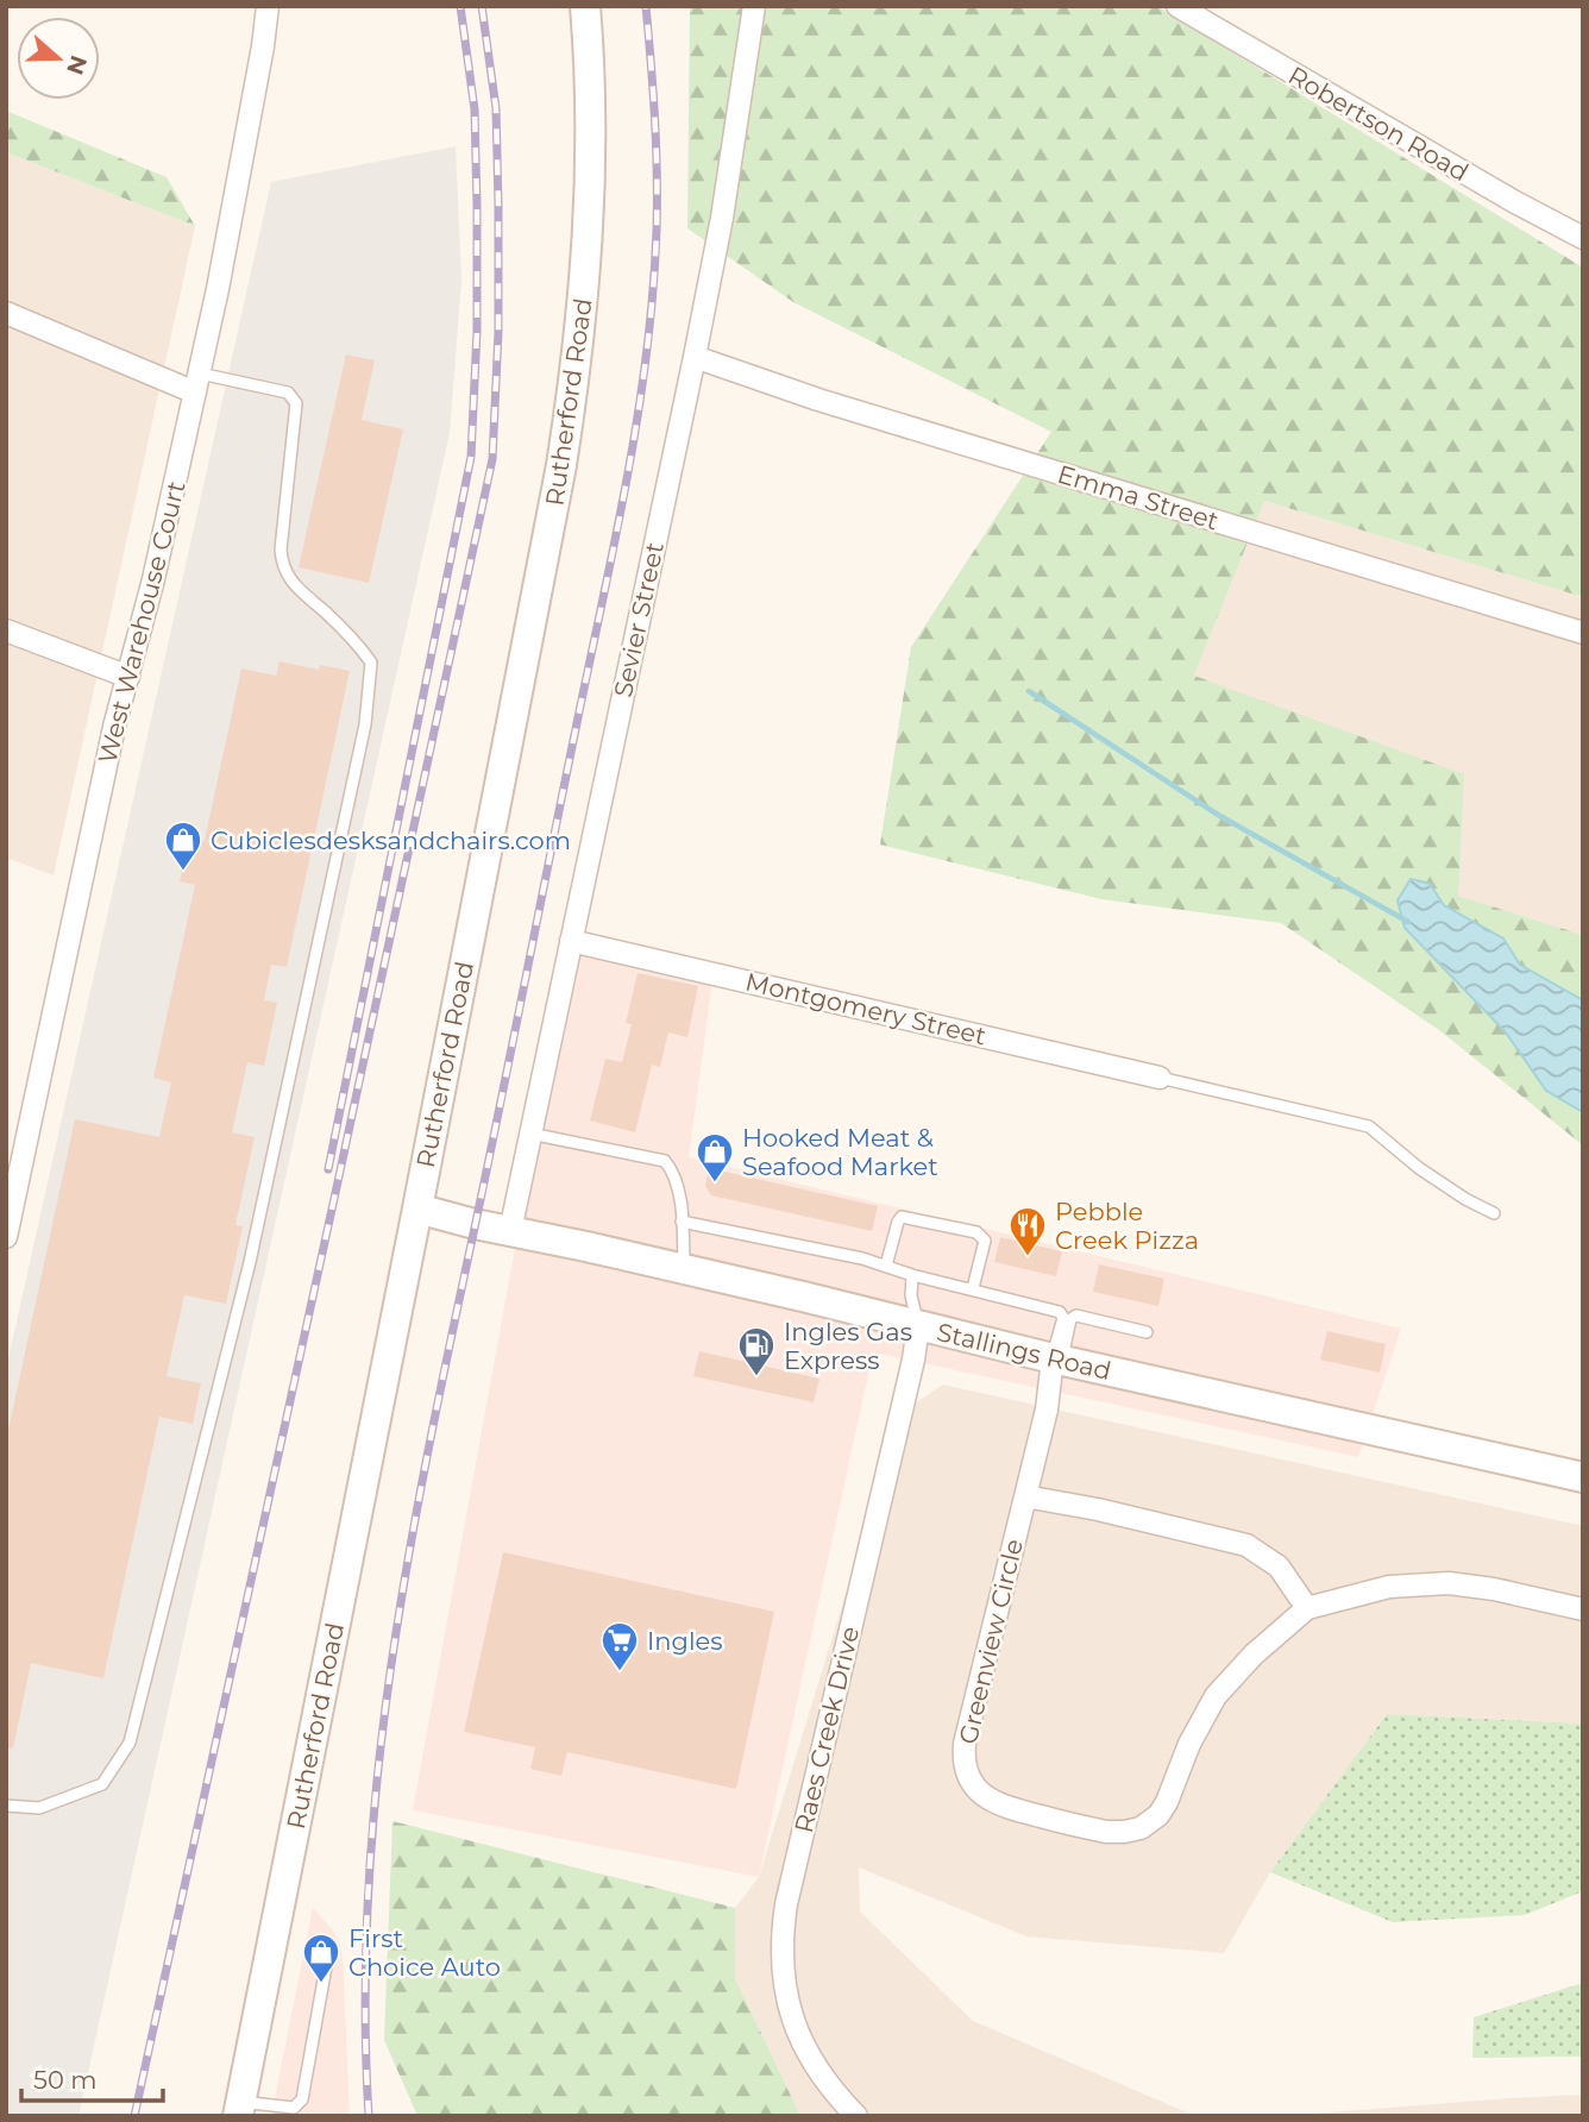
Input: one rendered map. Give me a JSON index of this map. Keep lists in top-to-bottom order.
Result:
{
  "streets": {
    "street": [
      "Robertson Road",
      "Rutherford Road",
      "Emma Street",
      "Sevier Street",
      "West Warehouse Court",
      "Montgomery Street",
      "Stallings Road",
      "Greenview Circle",
      "Raes Creek Drive"
    ]
  },
  "crossings": [
    ["Rutherford Road", "Stallings Road"],
    ["Emma Street", "Sevier Street"],
    ["Sevier Street", "Montgomery Street"],
    ["Sevier Street", "Stallings Road"],
    ["Stallings Road", "Greenview Circle"],
    ["Stallings Road", "Raes Creek Drive"]
  ],
  "places": {
    "shop": ["Cubiclesdesksandchairs.com", "Hooked Meat & Seafood Market", "First Choice Auto"],
    "restaurant": ["Pebble Creek Pizza"],
    "fuel station": ["Ingles Gas Express"],
    "supermarket": ["Ingles"]
  },
  "scale_bar": "50 m",
  "north": "right"
}
